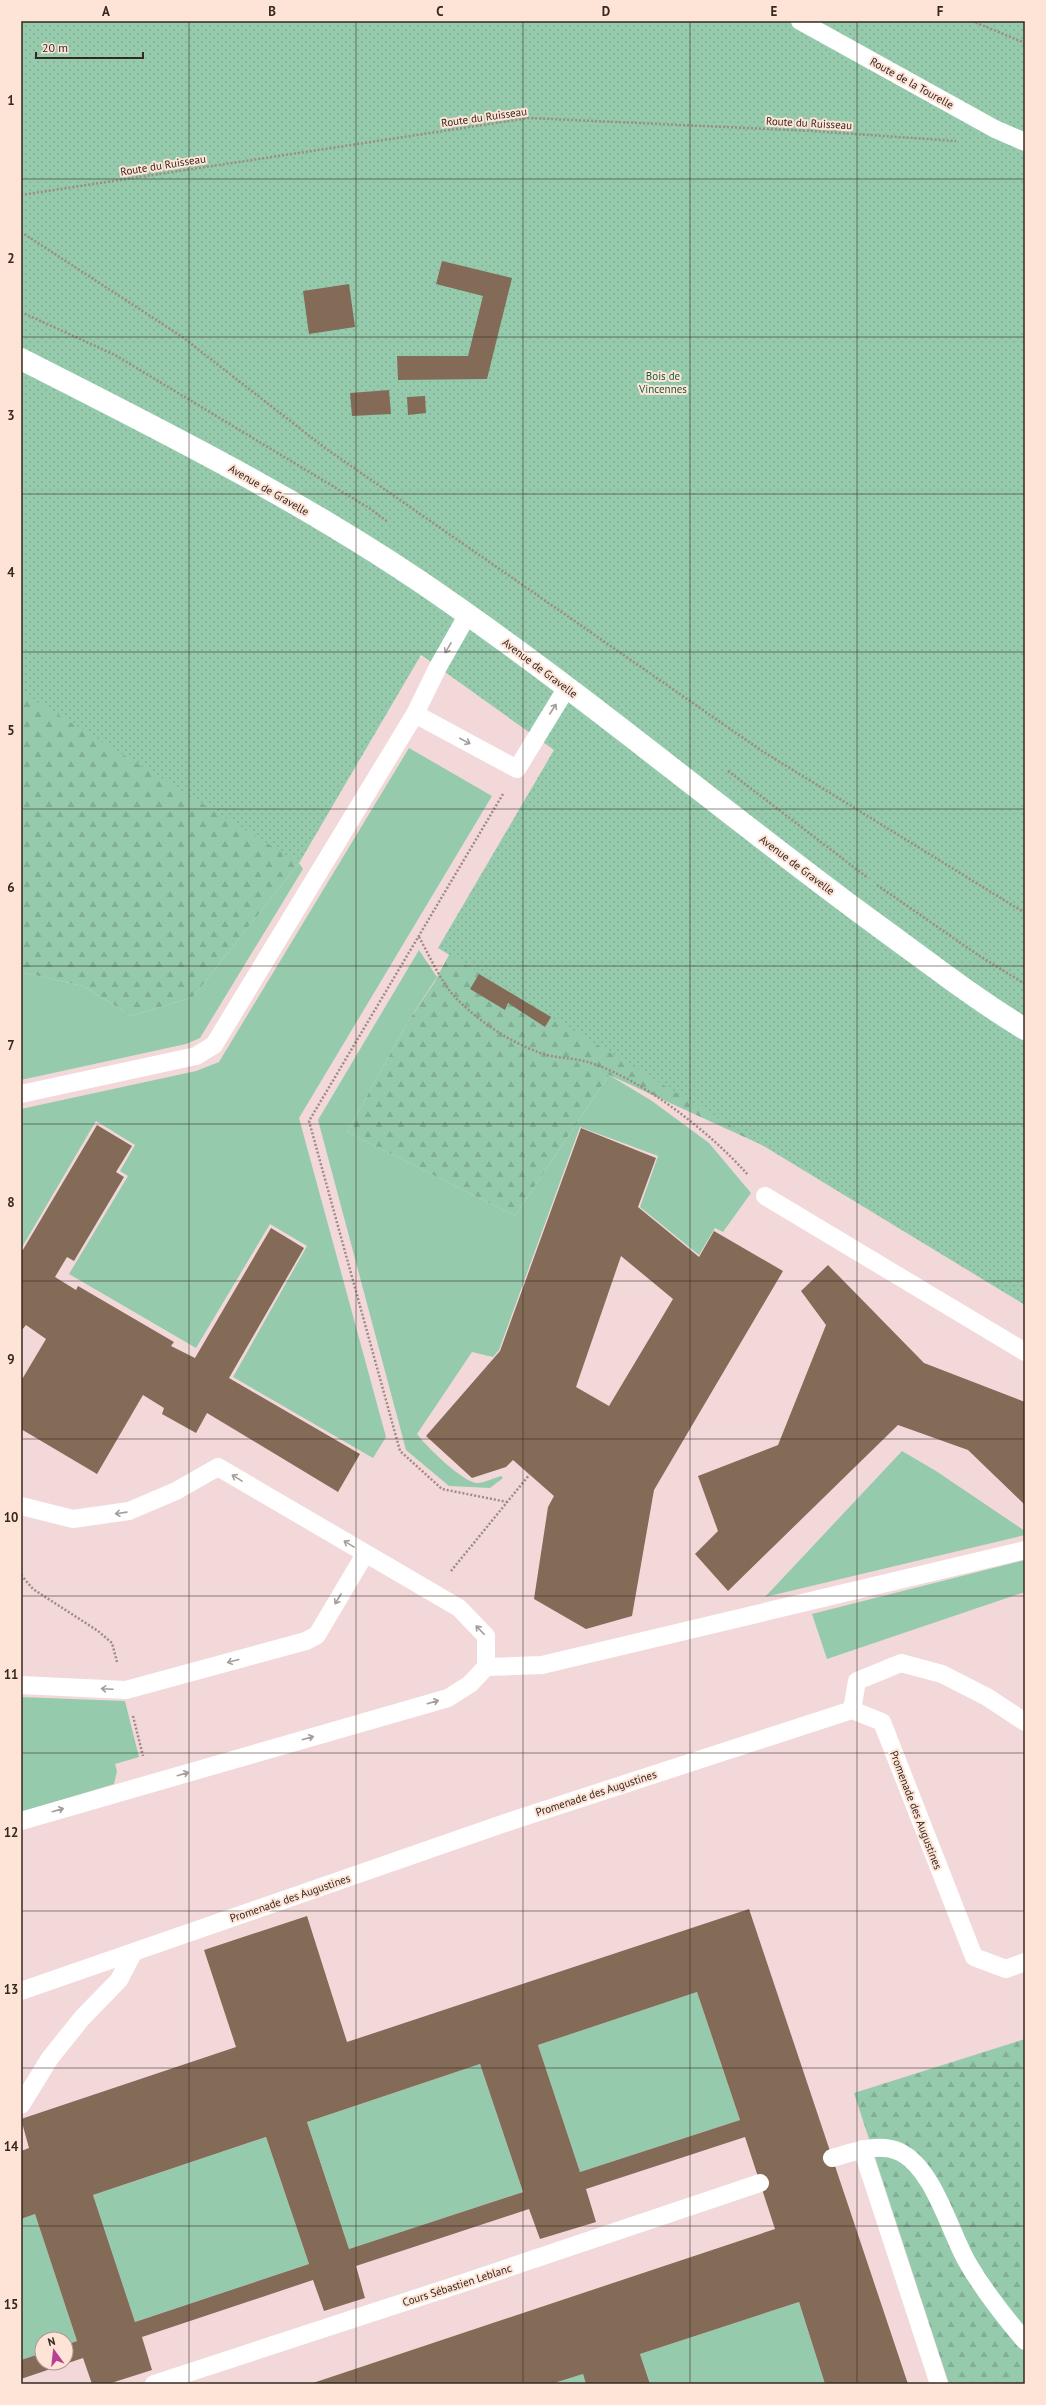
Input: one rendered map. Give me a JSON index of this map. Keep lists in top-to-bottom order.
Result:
{
  "streets": {
    "street": ["Avenue de Gravelle"],
    "lane": ["Route de la Tourelle", "Promenade des Augustines", "Cours Sébastien Leblanc"],
    "path": ["Route du Ruisseau"]
  },
  "parks": ["Bois de Vincennes"],
  "scale_bar": "20 m",
  "north": "top",
  "grid": {
    "columns": [
      "A",
      "B",
      "C",
      "D",
      "E",
      "F"
    ],
    "rows": [
      "1",
      "2",
      "3",
      "4",
      "5",
      "6",
      "7",
      "8",
      "9",
      "10",
      "11",
      "12",
      "13",
      "14",
      "15"
    ]
  }
}
